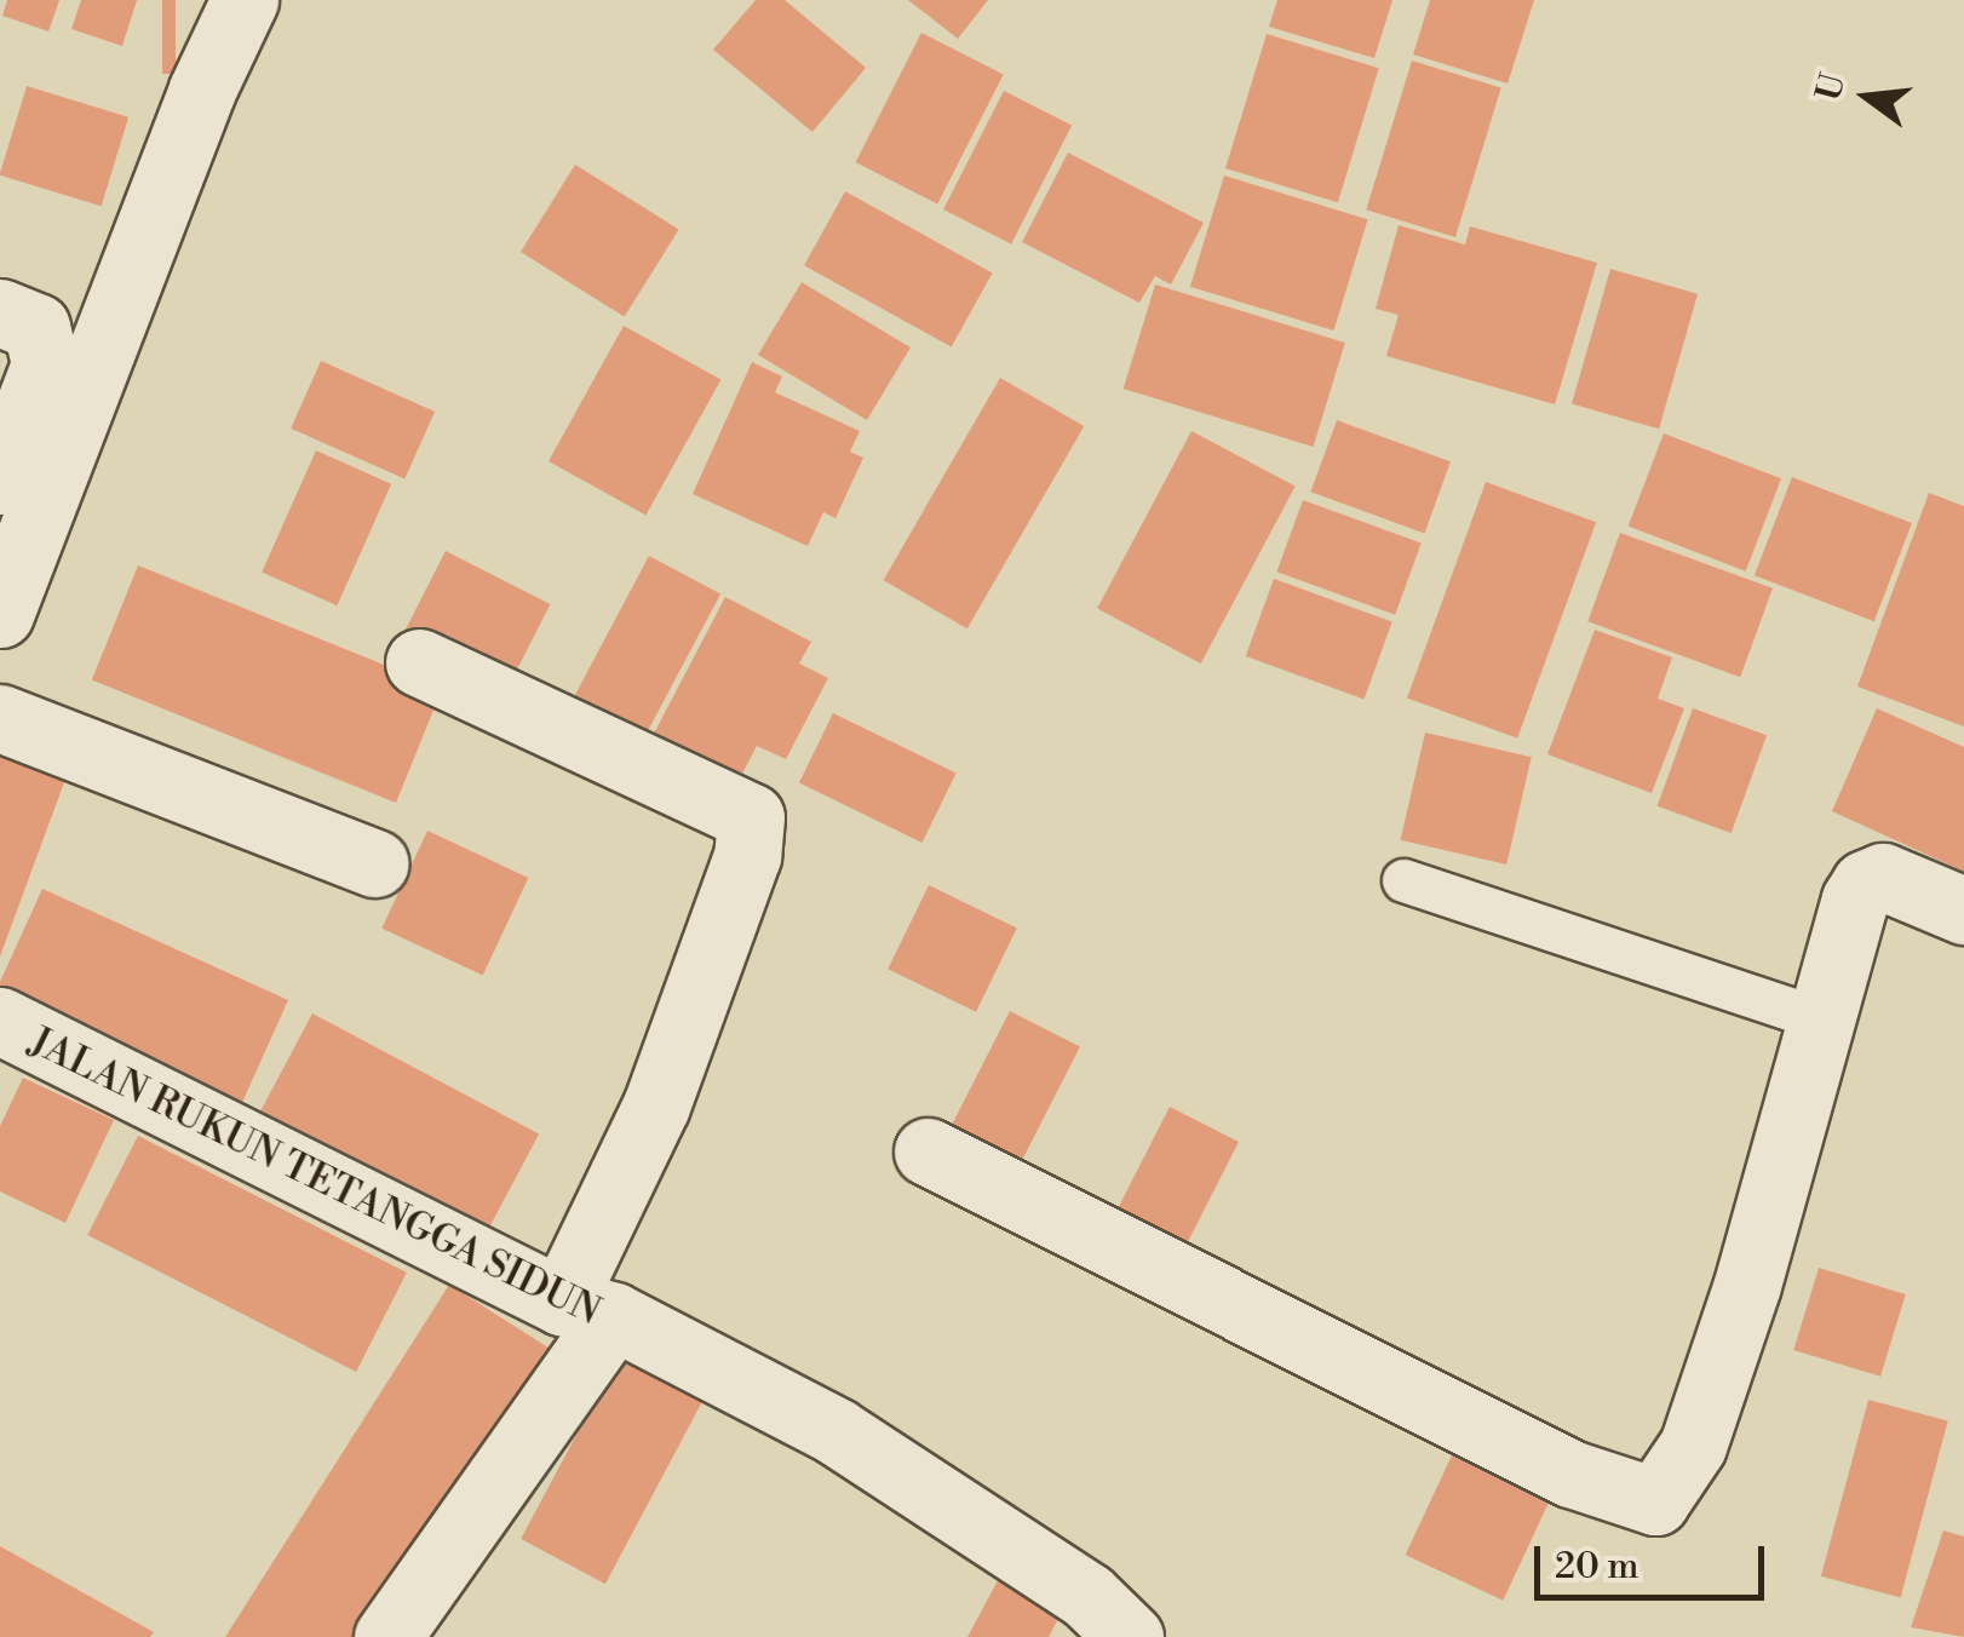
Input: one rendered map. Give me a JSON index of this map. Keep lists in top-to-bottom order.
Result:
{
  "streets": {
    "street": ["JALAN RUKUN TETANGGA SIDUN"]
  },
  "scale_bar": "20 m",
  "north": "left"
}
